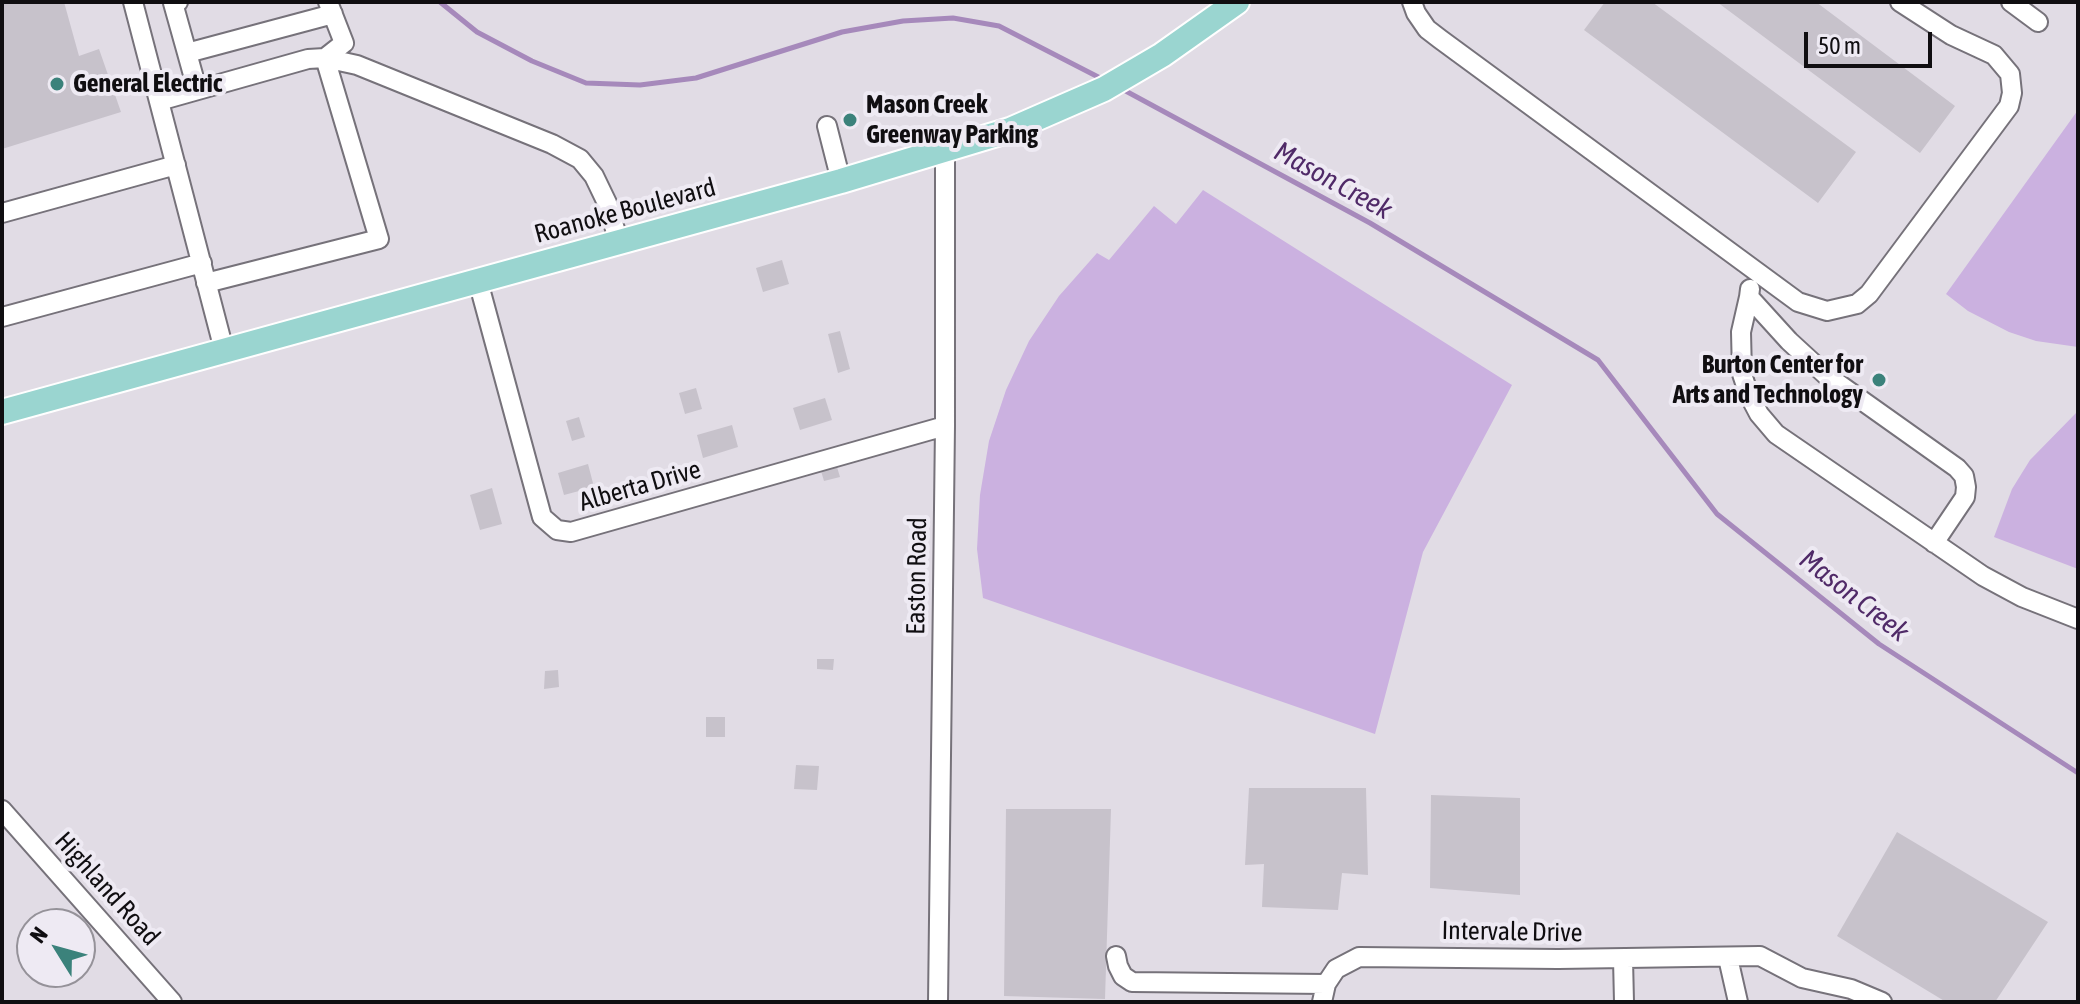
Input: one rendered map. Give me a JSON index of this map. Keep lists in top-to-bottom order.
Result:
{
  "streets": {
    "main road": ["Roanoke Boulevard"],
    "street": [
      "Alberta Drive",
      "Easton Road",
      "Highland Road",
      "Intervale Drive"
    ]
  },
  "crossings": [
    ["Roanoke Boulevard", "Alberta Drive"],
    ["Roanoke Boulevard", "Easton Road"],
    ["Alberta Drive", "Easton Road"]
  ],
  "water": ["Mason Creek"],
  "places": ["General Electric", "Mason Creek Greenway Parking", "Burton Center for Arts and Technology"],
  "scale_bar": "50 m",
  "north": "top left"
}
